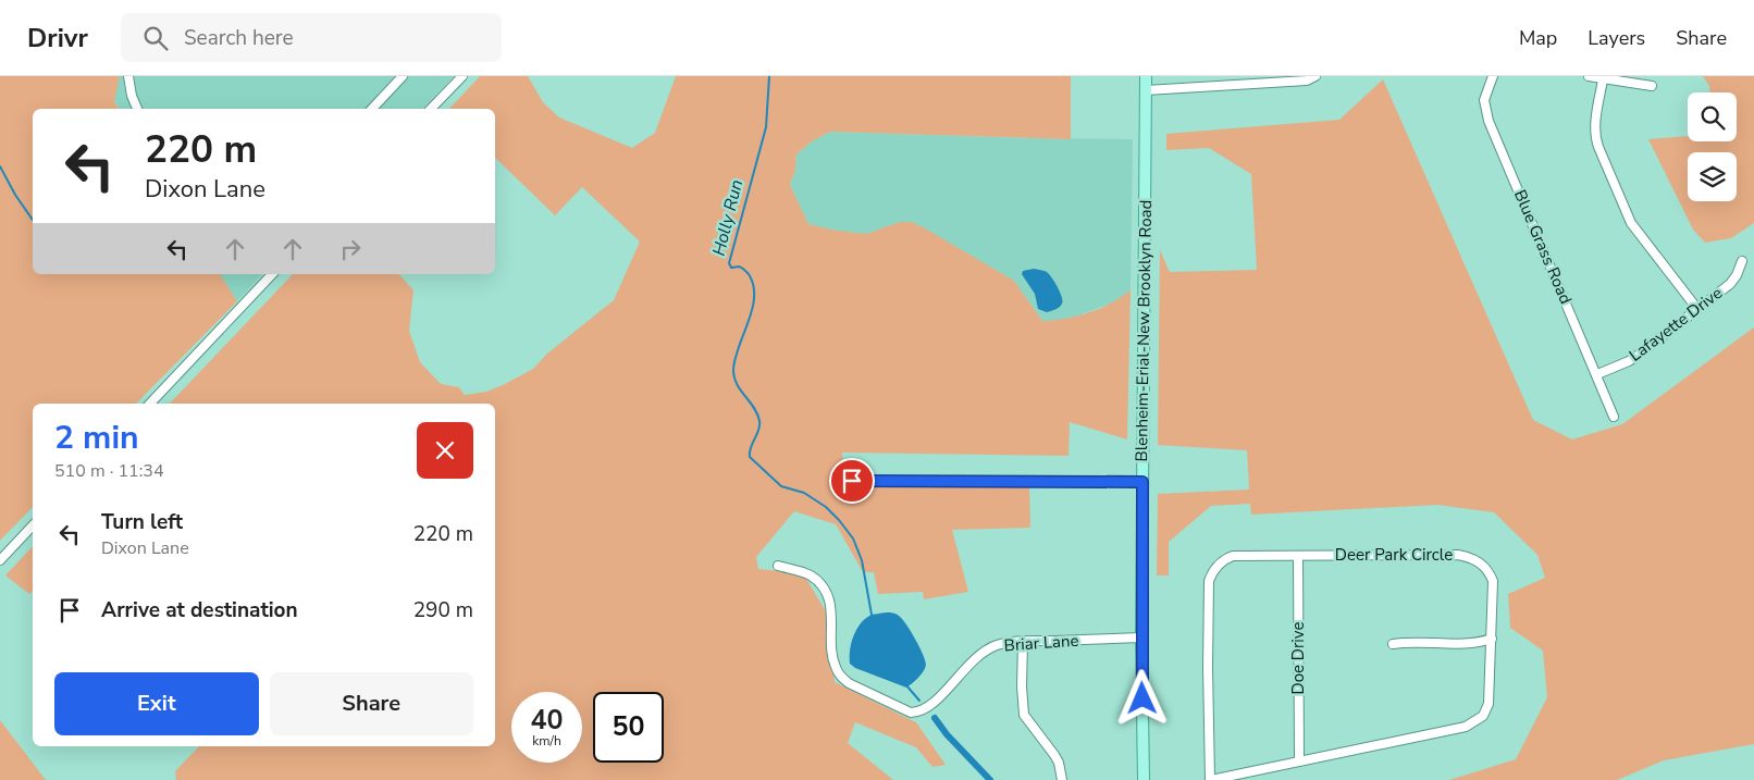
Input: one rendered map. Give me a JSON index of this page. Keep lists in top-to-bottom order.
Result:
{
  "streets": {
    "main road": ["Blenheim-Erial-New Brooklyn Road"],
    "street": [
      "Blue Grass Road",
      "Lafayette Drive",
      "Deer Park Circle",
      "Briar Lane",
      "Doe Drive"
    ]
  },
  "crossings": [
    ["Blue Grass Road", "Lafayette Drive"],
    ["Blenheim-Erial-New Brooklyn Road", "Briar Lane"],
    ["Deer Park Circle", "Doe Drive"]
  ],
  "water": ["Holly Run"],
  "page": {
    "header": "Drivr",
    "search": "Search here",
    "nav": ["Map", "Layers", "Share"],
    "turn": ["220 m", "Dixon Lane"],
    "heading": ["2 min", "510 m · 11:34"],
    "list": [
      {
        "name": "Turn left",
        "note": "Dixon Lane",
        "value": "220 m"
      },
      {
        "name": "Arrive at destination",
        "value": "290 m"
      }
    ],
    "buttons": ["Exit", "Share"],
    "speed": "40 km/h",
    "limit": "50"
  }
}
